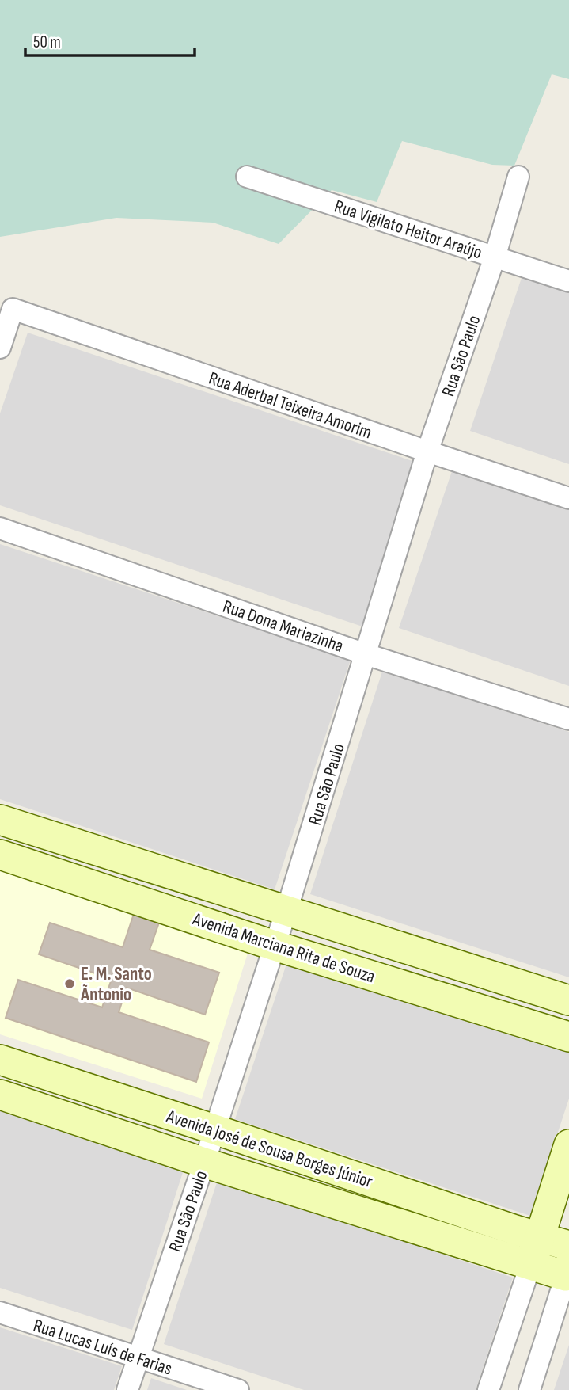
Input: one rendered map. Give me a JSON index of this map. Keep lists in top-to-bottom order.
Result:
{
  "streets": {
    "street": [
      "Rua Vigilato Heitor Araújo",
      "Rua São Paulo",
      "Rua Aderbal Teixeira Amorim",
      "Rua Dona Mariazinha",
      "Avenida Marciana Rita de Souza",
      "Avenida José de Sousa Borges Júnior",
      "Rua Lucas Luís de Farias"
    ]
  },
  "crossings": [
    ["Rua Vigilato Heitor Araújo", "Rua São Paulo"],
    ["Rua São Paulo", "Rua Aderbal Teixeira Amorim"],
    ["Rua São Paulo", "Rua Dona Mariazinha"],
    ["Rua São Paulo", "Avenida Marciana Rita de Souza"],
    ["Rua São Paulo", "Avenida José de Sousa Borges Júnior"],
    ["Rua São Paulo", "Rua Lucas Luís de Farias"]
  ],
  "places": ["E. M. Santo Ãntonio"],
  "scale_bar": "50 m"
}
